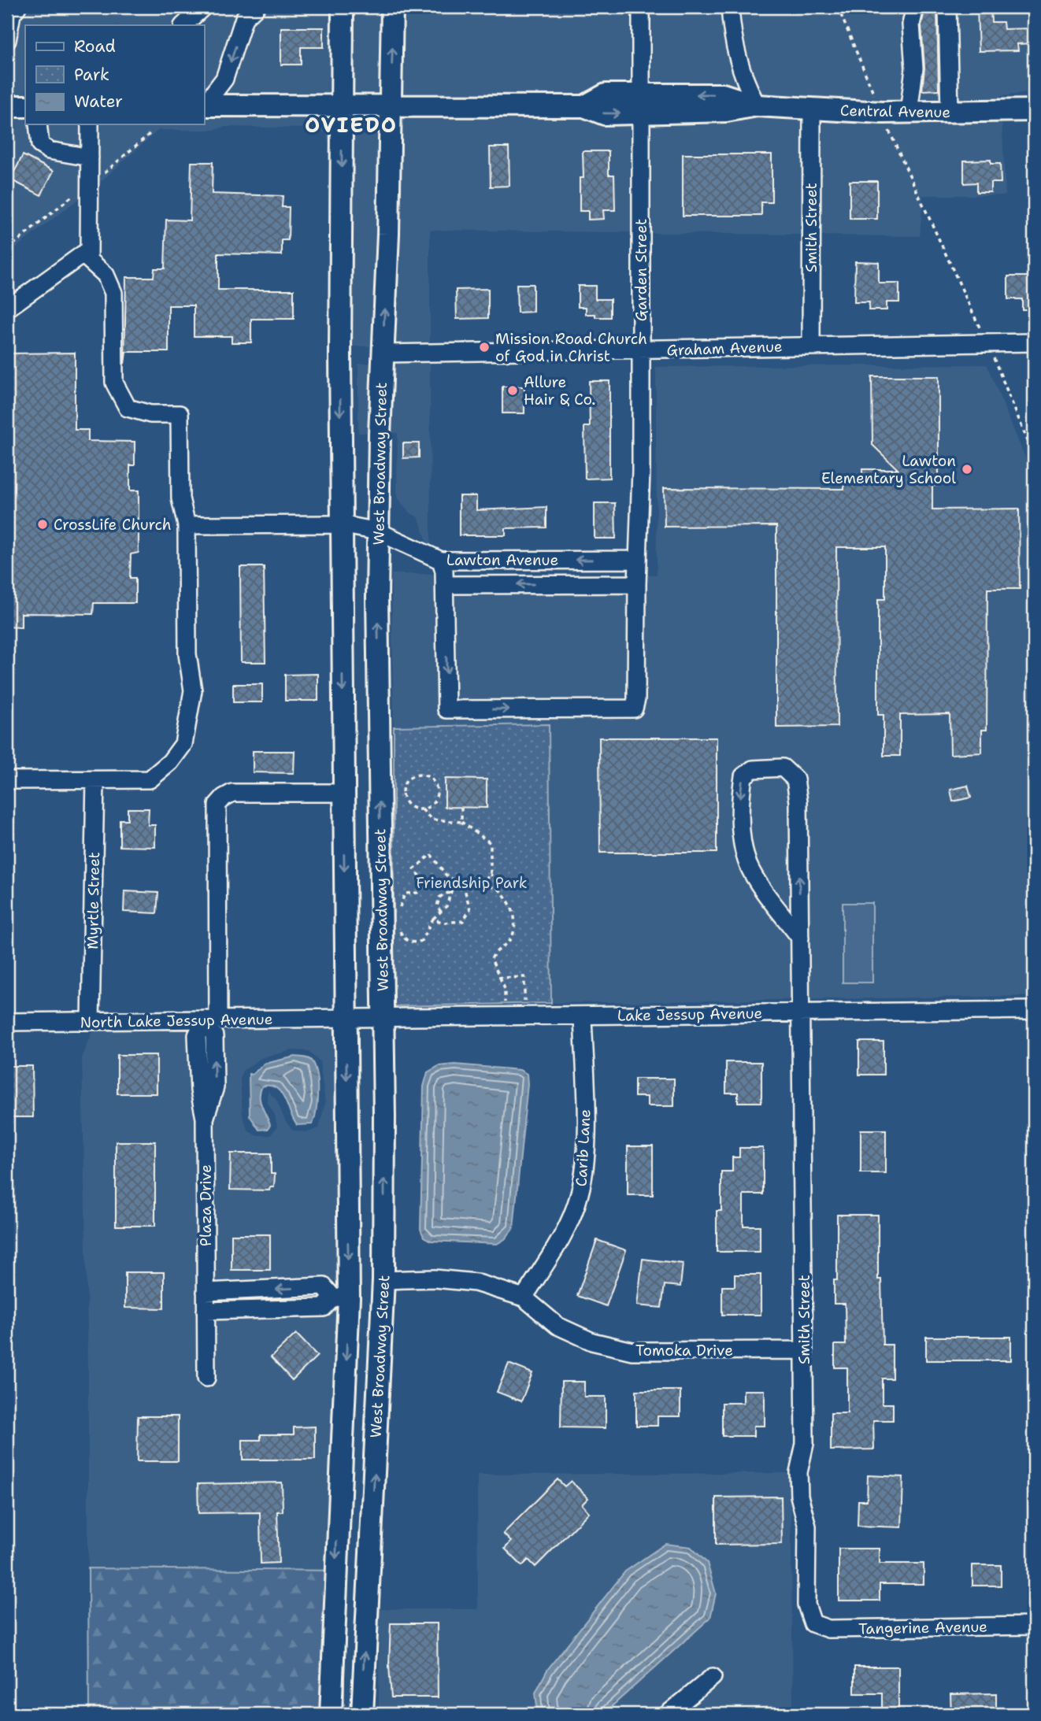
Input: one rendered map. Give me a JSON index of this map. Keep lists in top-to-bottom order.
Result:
{
  "streets": {
    "main road": ["Central Avenue", "West Broadway Street"],
    "street": [
      "Smith Street",
      "Garden Street",
      "Graham Avenue",
      "Lawton Avenue",
      "Myrtle Street",
      "Lake Jessup Avenue",
      "North Lake Jessup Avenue",
      "Carib Lane",
      "Plaza Drive",
      "Tomoka Drive",
      "Tangerine Avenue"
    ]
  },
  "crossings": [
    ["Central Avenue", "Smith Street"],
    ["Central Avenue", "Garden Street"],
    ["Central Avenue", "West Broadway Street"],
    ["Smith Street", "Graham Avenue"],
    ["Smith Street", "Lake Jessup Avenue"],
    ["Smith Street", "Tomoka Drive"],
    ["Smith Street", "Tangerine Avenue"],
    ["Garden Street", "Graham Avenue"],
    ["Garden Street", "Lawton Avenue"],
    ["Graham Avenue", "West Broadway Street"],
    ["West Broadway Street", "Lawton Avenue"],
    ["West Broadway Street", "Lake Jessup Avenue"],
    ["West Broadway Street", "Tomoka Drive"],
    ["Myrtle Street", "North Lake Jessup Avenue"],
    ["Lake Jessup Avenue", "North Lake Jessup Avenue"],
    ["Lake Jessup Avenue", "Carib Lane"],
    ["North Lake Jessup Avenue", "Plaza Drive"],
    ["Carib Lane", "Tomoka Drive"]
  ],
  "districts": ["OVIEDO"],
  "parks": ["Friendship Park"],
  "places": [
    "Mission Road Church of God in Christ",
    "Allure Hair & Co.",
    "Lawton Elementary School",
    "CrossLife Church"
  ],
  "legend": ["Road", "Park", "Water"]
}
